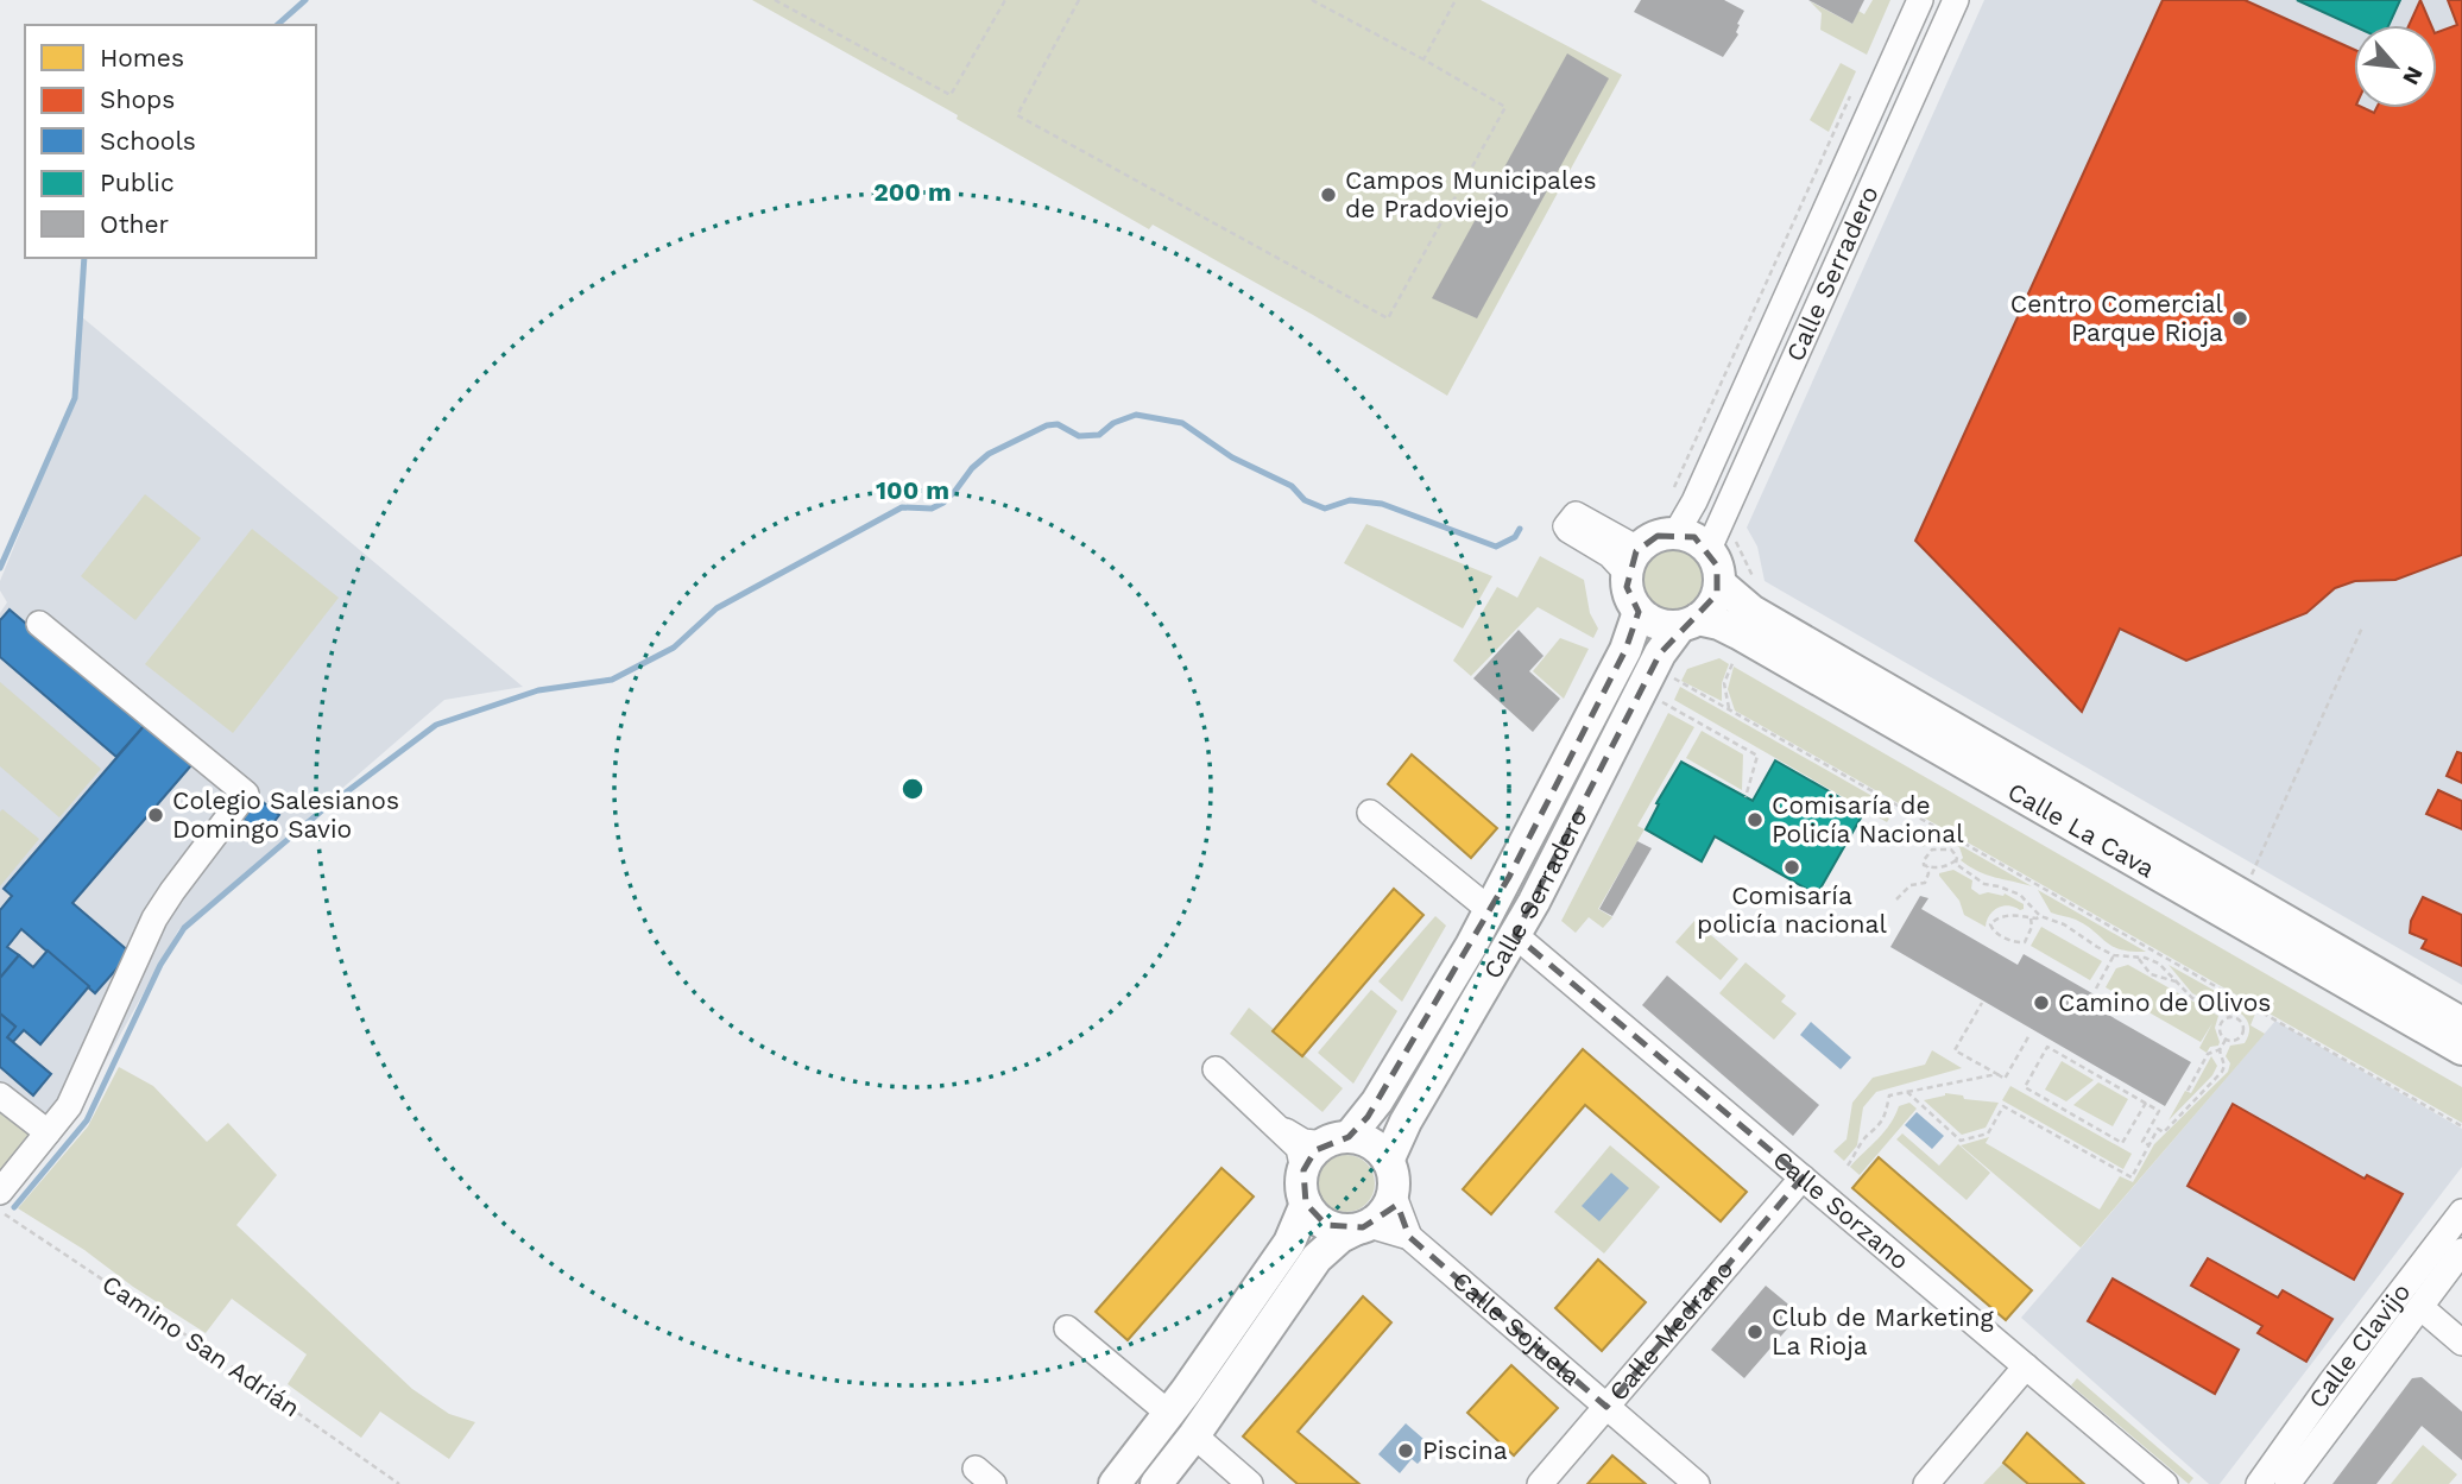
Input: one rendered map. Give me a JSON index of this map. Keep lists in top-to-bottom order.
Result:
{
  "streets": {
    "main road": ["Calle Serradero", "Calle La Cava"],
    "street": [
      "Calle Sorzano",
      "Calle Sojuela",
      "Calle Medrano",
      "Calle Clavijo"
    ],
    "path": ["Camino San Adrián"]
  },
  "crossings": [
    ["Calle Serradero", "Calle La Cava"],
    ["Calle Serradero", "Calle Sorzano"],
    ["Calle Serradero", "Calle Sojuela"],
    ["Calle Sorzano", "Calle Medrano"],
    ["Calle Sojuela", "Calle Medrano"]
  ],
  "places": [
    "Campos Municipales de Pradoviejo",
    "Centro Comercial Parque Rioja",
    "Colegio Salesianos Domingo Savio",
    "Comisaría de Policía Nacional",
    "Comisaría policía nacional",
    "Camino de Olivos",
    "Club de Marketing La Rioja",
    "Piscina"
  ],
  "legend": [
    "Homes",
    "Shops",
    "Schools",
    "Public",
    "Other"
  ],
  "north": "bottom right",
  "rings": ["200 m", "100 m"]
}
